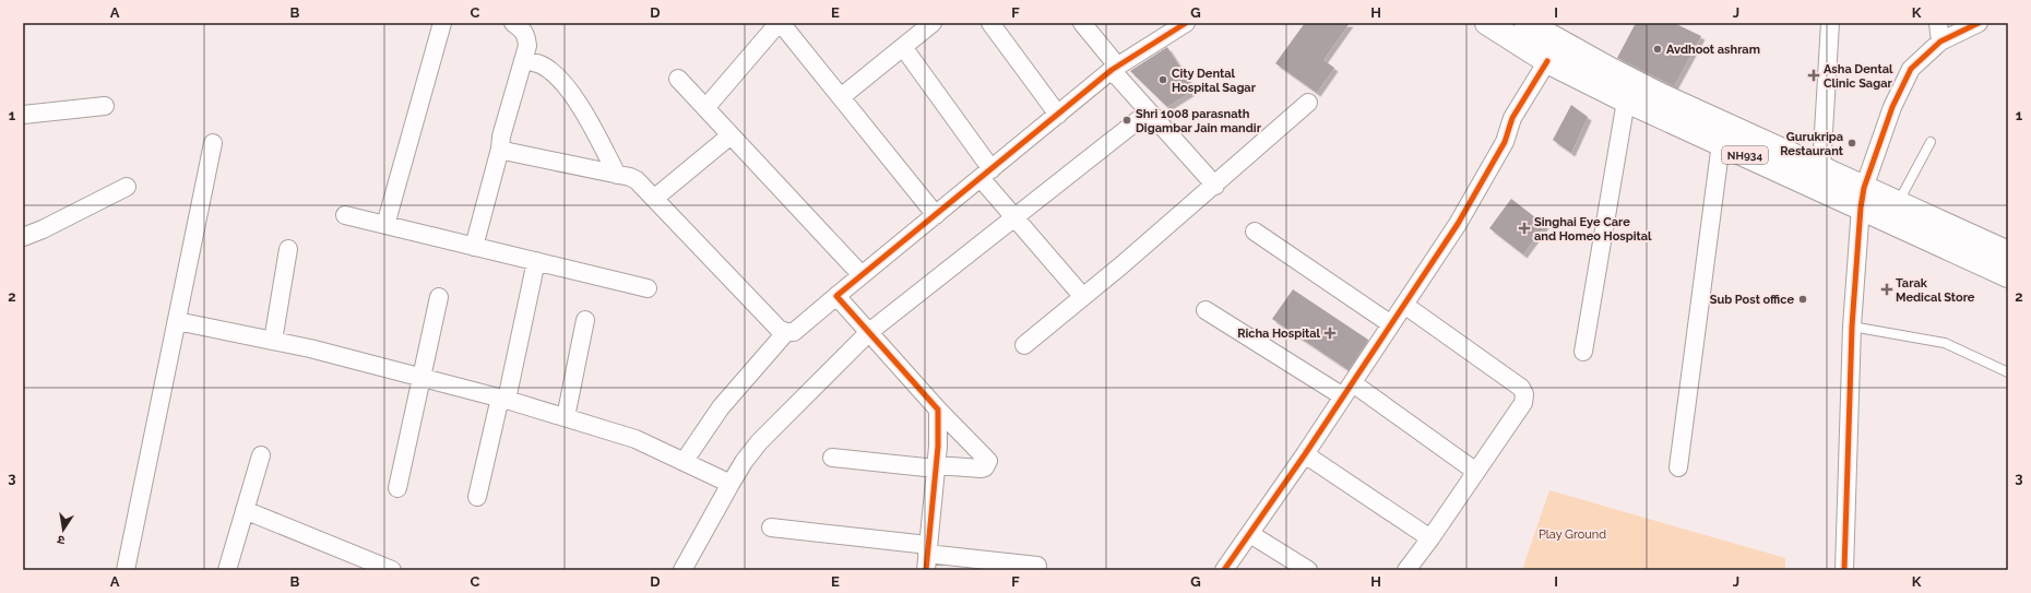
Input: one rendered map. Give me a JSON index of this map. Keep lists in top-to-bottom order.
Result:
{
  "streets": {
    "highway": ["NH934"]
  },
  "parks": ["Play Ground"],
  "places": {
    "other": [
      "Avdhoot ashram",
      "City Dental Hospital Sagar",
      "Shri 1008 parasnath Digambar Jain mandir",
      "Gurukripa Restaurant",
      "Sub Post office"
    ],
    "health": [
      "Asha Dental Clinic Sagar",
      "Singhai Eye Care and Homeo Hospital",
      "Tarak Medical Store",
      "Richa Hospital"
    ]
  },
  "north": "bottom",
  "grid": {
    "columns": [
      "A",
      "B",
      "C",
      "D",
      "E",
      "F",
      "G",
      "H",
      "I",
      "J",
      "K"
    ],
    "rows": ["1", "2", "3"]
  }
}
